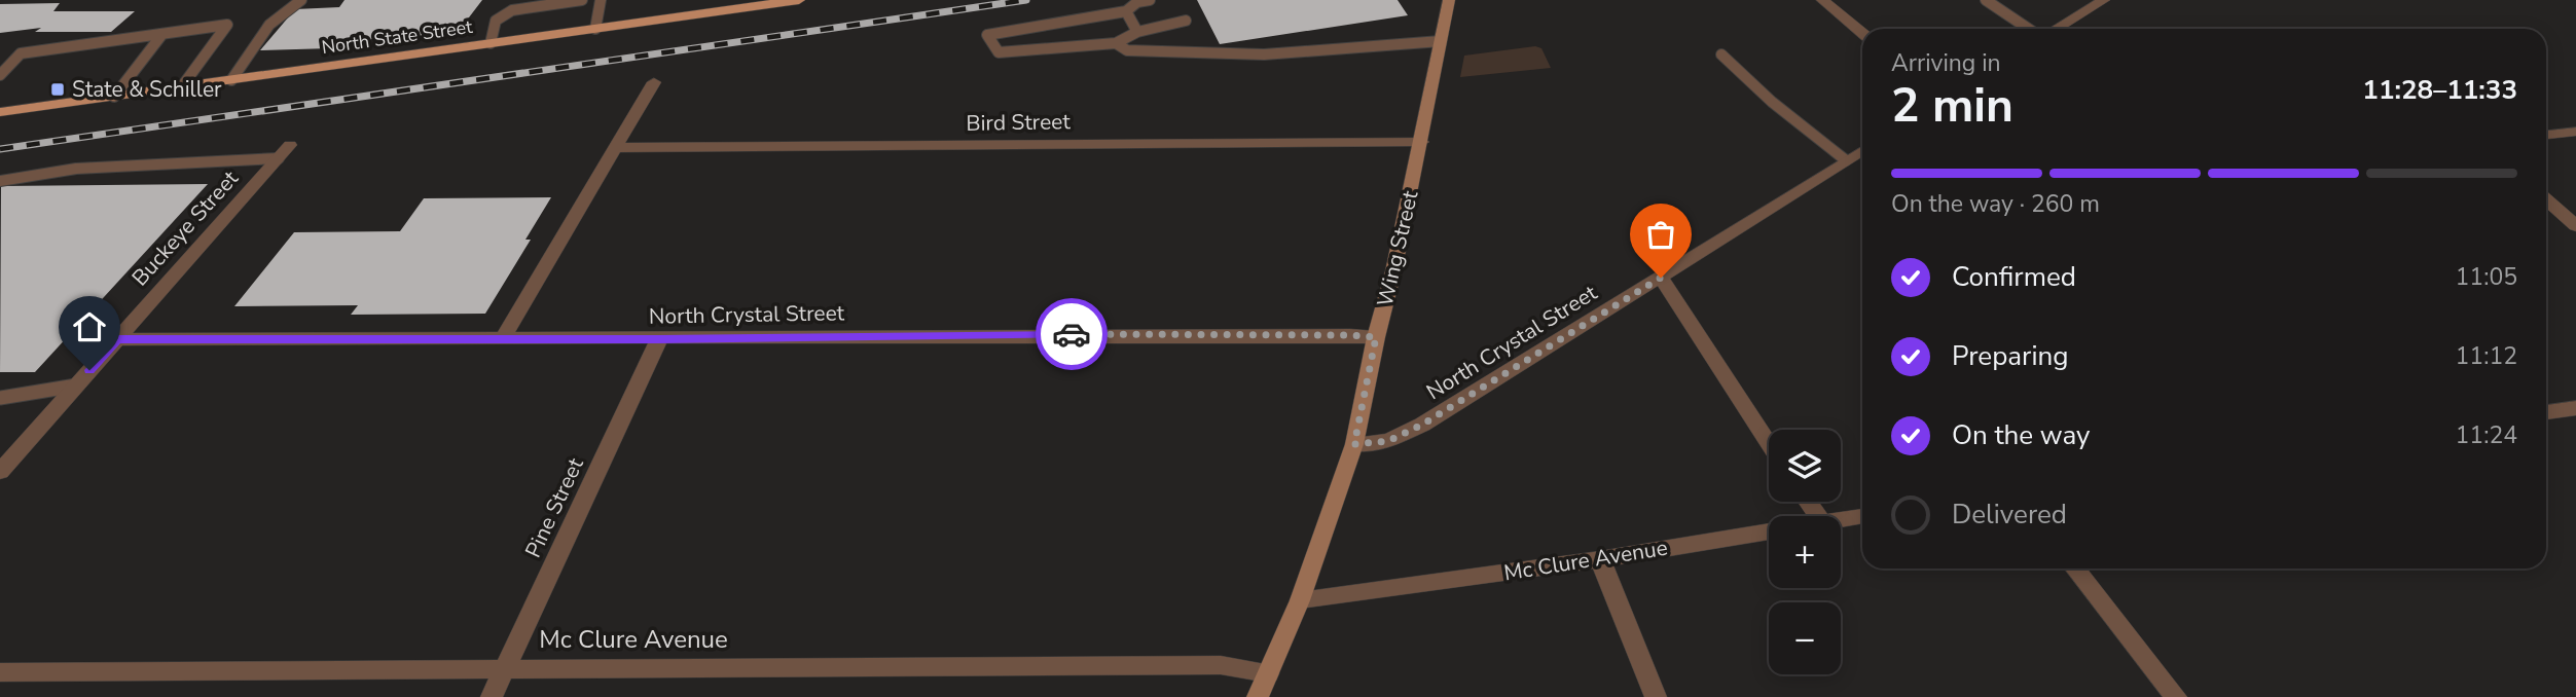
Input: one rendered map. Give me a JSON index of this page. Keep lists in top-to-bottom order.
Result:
{
  "streets": {
    "main road": ["North State Street"],
    "street": [
      "Bird Street",
      "Buckeye Street",
      "Wing Street",
      "North Crystal Street",
      "Pine Street",
      "Mc Clure Avenue"
    ]
  },
  "crossings": [
    ["Bird Street", "Wing Street"],
    ["Buckeye Street", "North Crystal Street"],
    ["Wing Street", "North Crystal Street"],
    ["Wing Street", "Mc Clure Avenue"],
    ["North Crystal Street", "Pine Street"],
    ["Pine Street", "Mc Clure Avenue"]
  ],
  "places": {
    "transit": ["State & Schiller"]
  },
  "page": {
    "heading": ["2 min", "Arriving in", "11:28–11:33"],
    "bar": "On the way · 260 m",
    "list": [
      ["Confirmed", "11:05"],
      ["Preparing", "11:12"],
      ["On the way", "11:24"],
      "Delivered"
    ],
    "map_buttons": ["+", "−"]
  }
}
